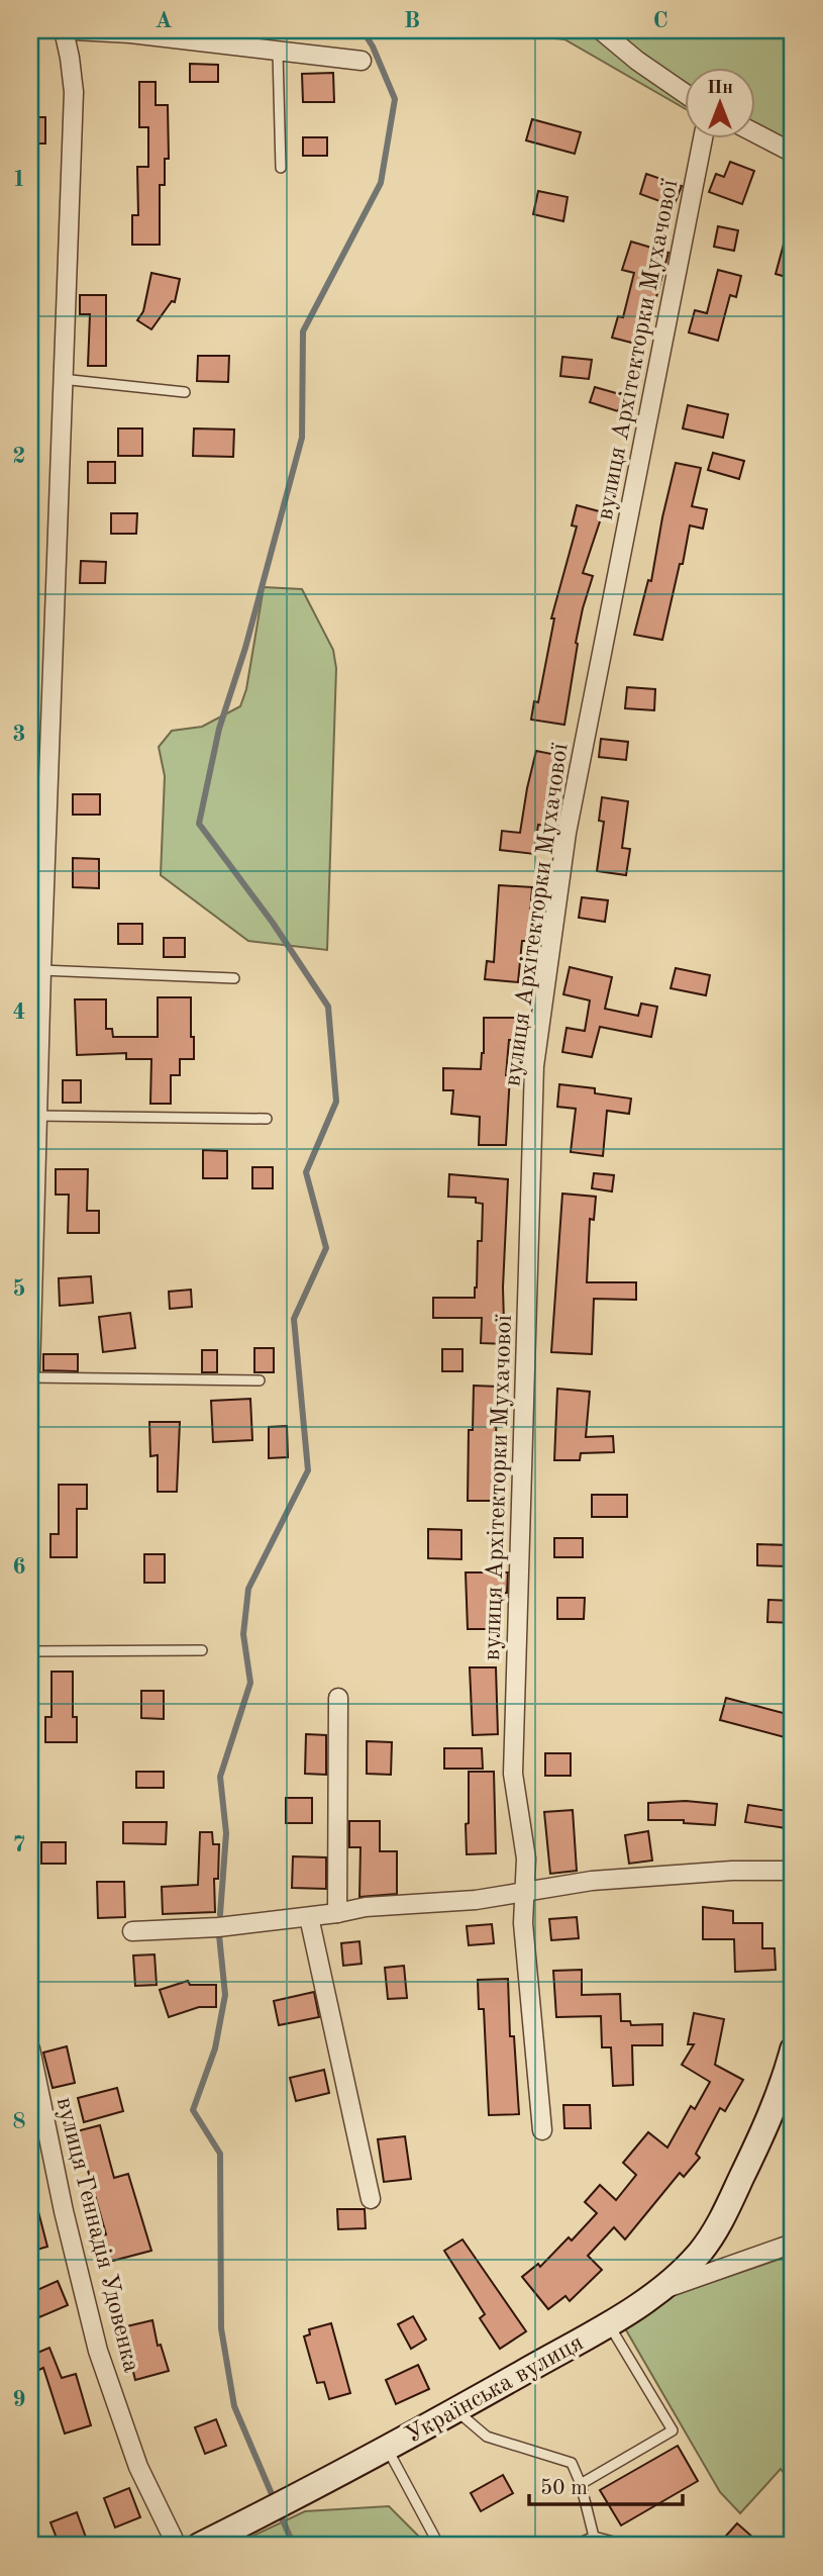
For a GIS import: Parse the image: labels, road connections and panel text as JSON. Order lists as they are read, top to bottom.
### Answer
{
  "streets": {
    "street": ["вулиця Архітекторки Мухачової", "вулиця Геннадія Удовенка", "Українська вулиця"]
  },
  "scale_bar": "50 m",
  "north": "top",
  "grid": {
    "columns": ["A", "B", "C"],
    "rows": [
      "1",
      "2",
      "3",
      "4",
      "5",
      "6",
      "7",
      "8",
      "9"
    ]
  }
}
